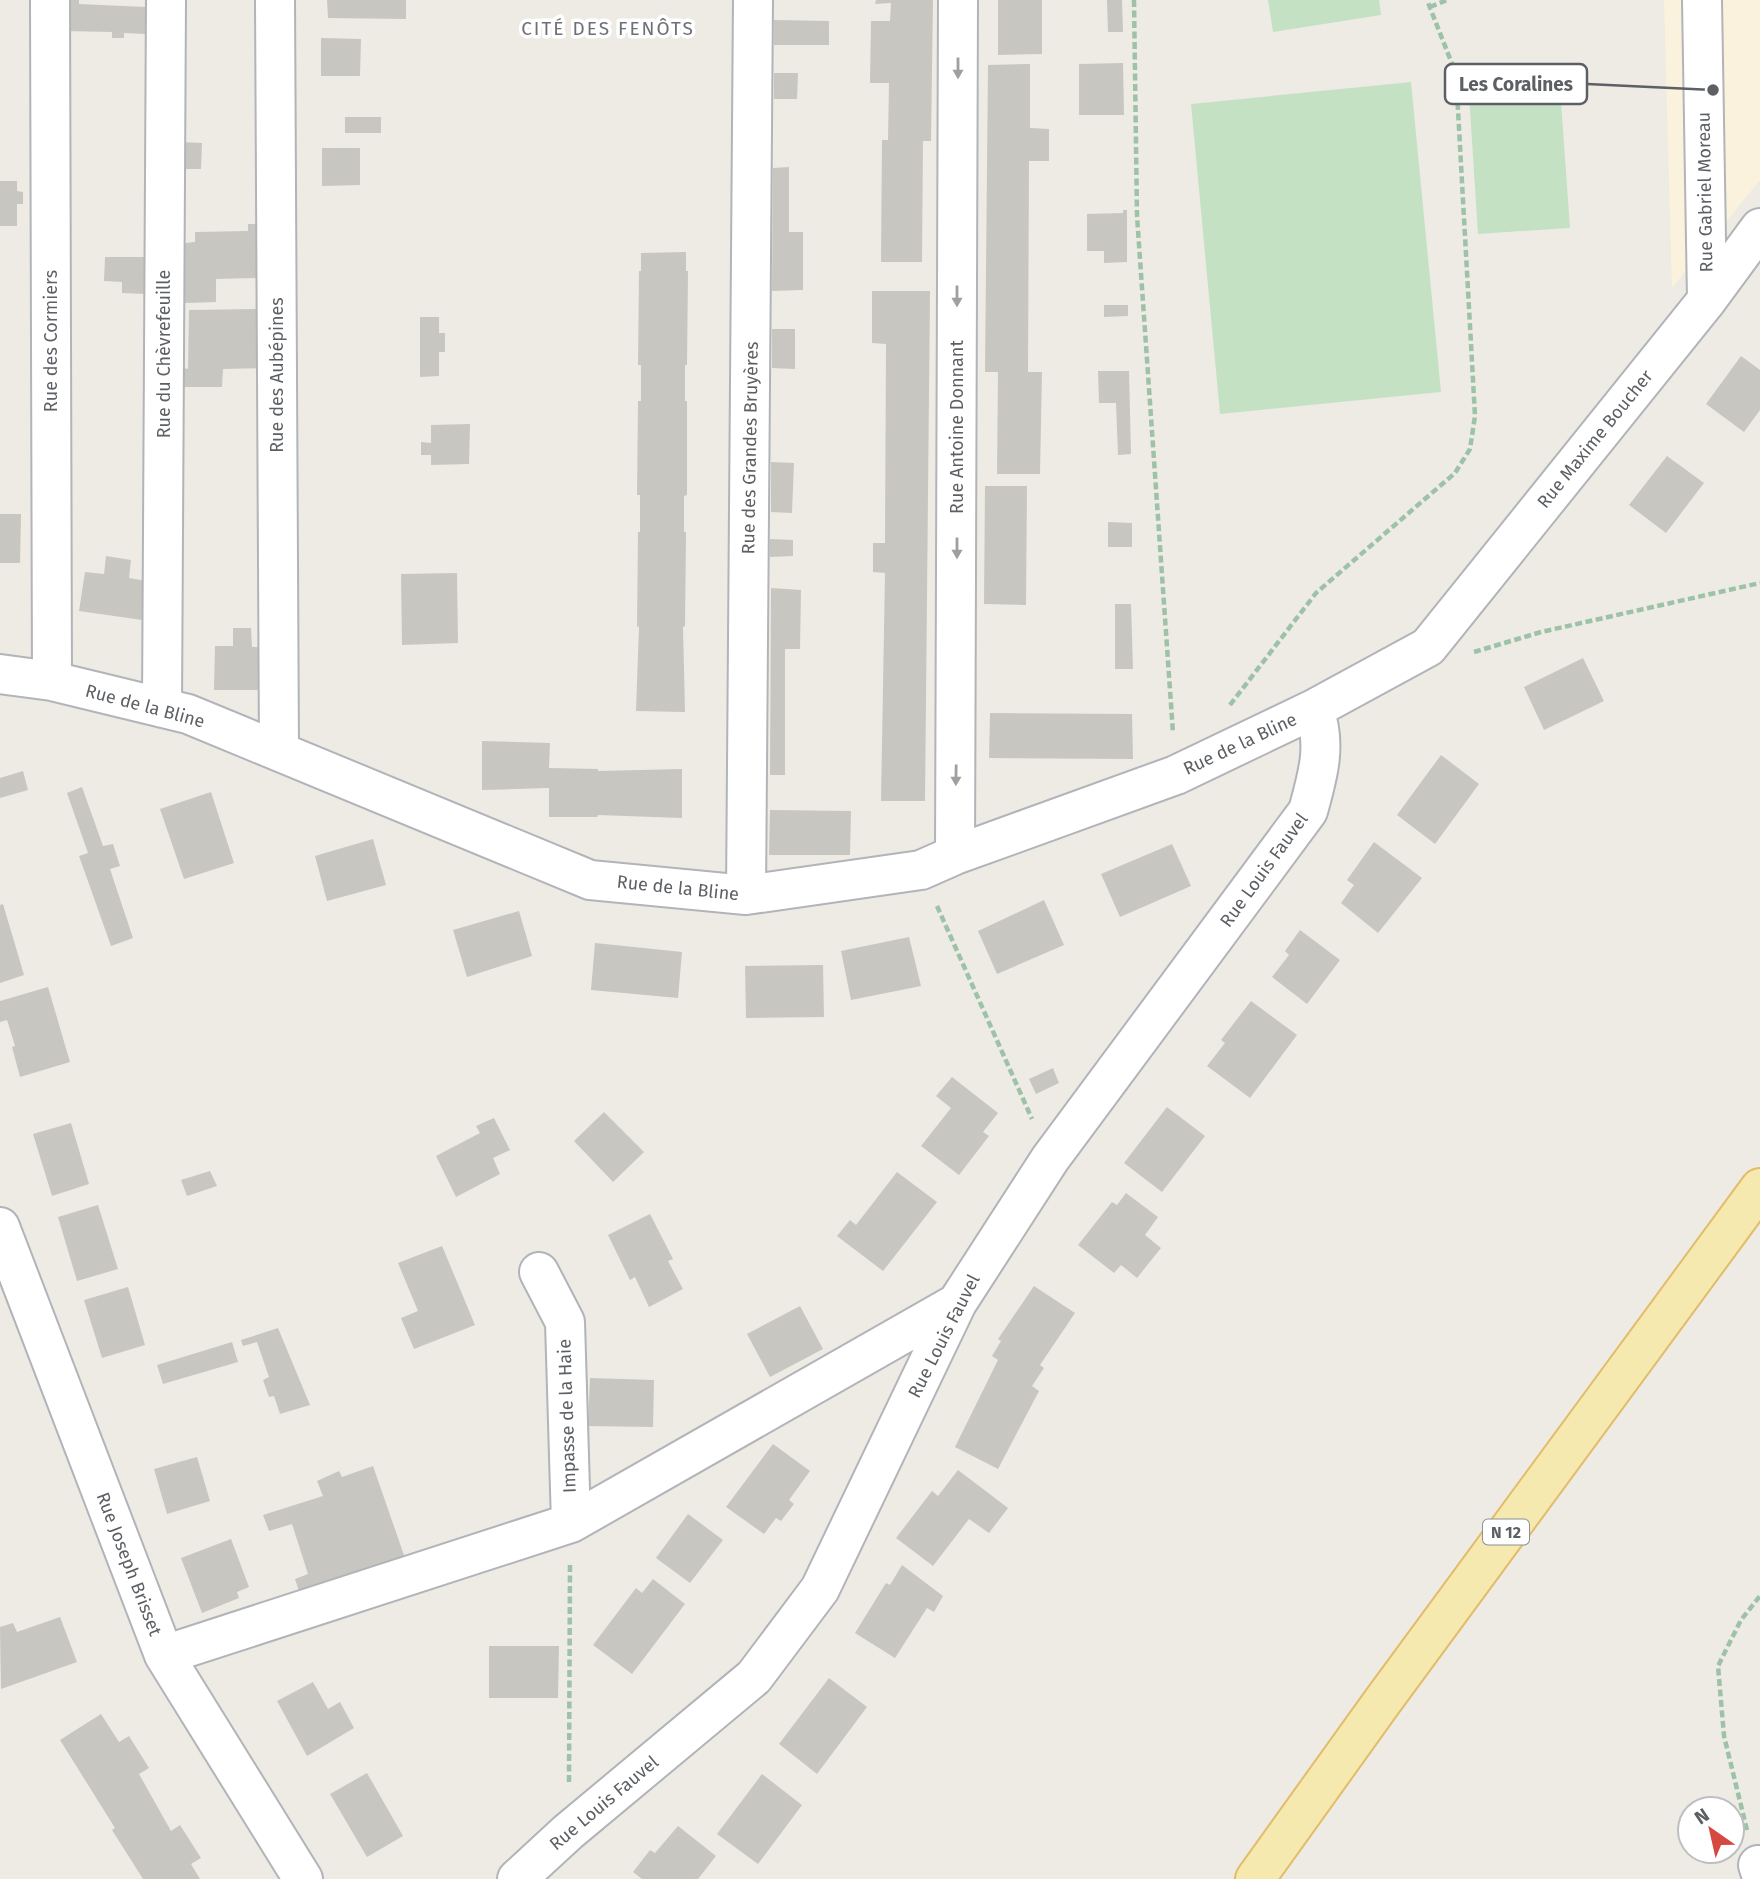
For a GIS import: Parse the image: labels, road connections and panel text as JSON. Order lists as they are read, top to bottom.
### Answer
{
  "streets": {
    "main road": ["N 12"],
    "street": [
      "Rue Gabriel Moreau",
      "Rue des Cormiers",
      "Rue du Chèvrefeuille",
      "Rue des Aubépines",
      "Rue Antoine Donnant",
      "Rue Maxime Boucher",
      "Rue des Grandes Bruyères",
      "Rue de la Bline",
      "Rue Louis Fauvel",
      "Impasse de la Haie",
      "Rue Joseph Brisset"
    ]
  },
  "crossings": [
    ["Rue Gabriel Moreau", "Rue Maxime Boucher"],
    ["Rue des Cormiers", "Rue de la Bline"],
    ["Rue du Chèvrefeuille", "Rue de la Bline"],
    ["Rue des Aubépines", "Rue de la Bline"],
    ["Rue Antoine Donnant", "Rue de la Bline"],
    ["Rue Maxime Boucher", "Rue de la Bline"],
    ["Rue des Grandes Bruyères", "Rue de la Bline"],
    ["Rue de la Bline", "Rue Louis Fauvel"]
  ],
  "one_way": ["Rue Antoine Donnant"],
  "districts": ["CITÉ DES FENÔTS"],
  "places": ["Les Coralines"],
  "north": "top left"
}
